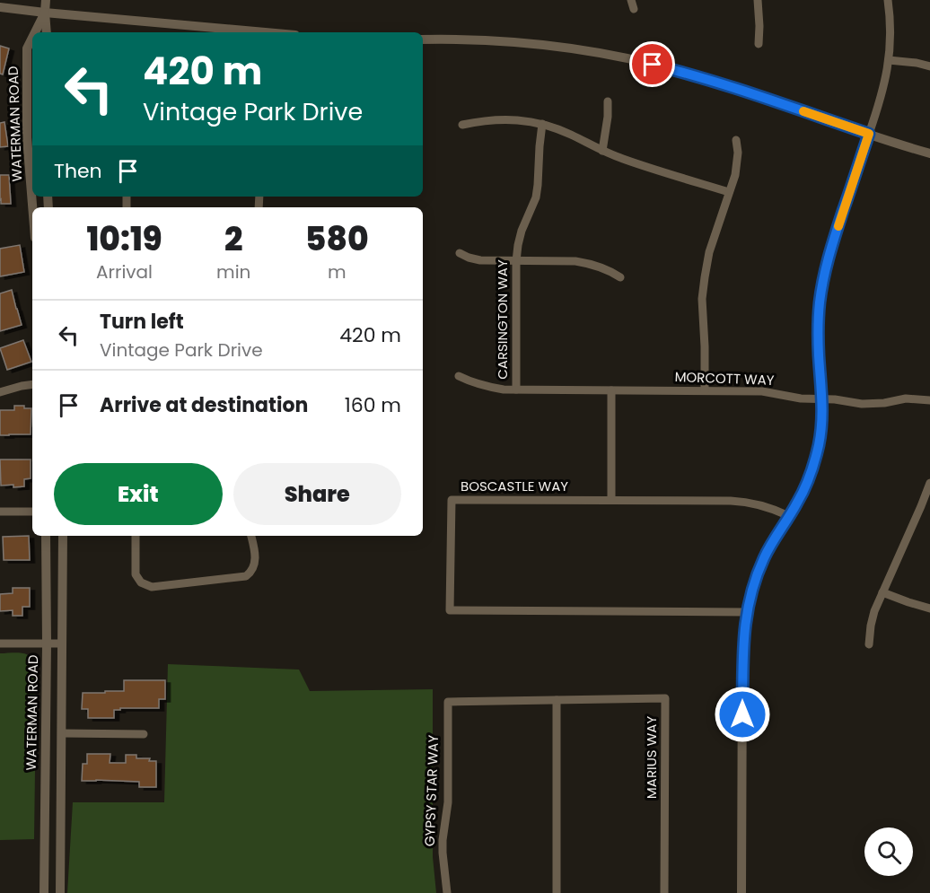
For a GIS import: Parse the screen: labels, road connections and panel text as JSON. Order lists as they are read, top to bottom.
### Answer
{
  "streets": {
    "street": [
      "WATERMAN ROAD",
      "CARSINGTON WAY",
      "MORCOTT WAY",
      "BOSCASTLE WAY",
      "MARIUS WAY",
      "GYPSY STAR WAY"
    ]
  },
  "crossings": [
    ["CARSINGTON WAY", "MORCOTT WAY"],
    ["MARIUS WAY", "GYPSY STAR WAY"]
  ],
  "page": {
    "turn": ["420 m", "Vintage Park Drive"],
    "then": "Then",
    "eta": [
      "10:19",
      "Arrival",
      "2",
      "min",
      "580",
      "m"
    ],
    "list": [
      {
        "name": "Turn left",
        "note": "Vintage Park Drive",
        "value": "420 m"
      },
      {
        "name": "Arrive at destination",
        "value": "160 m"
      }
    ],
    "buttons": ["Exit", "Share"]
  }
}
